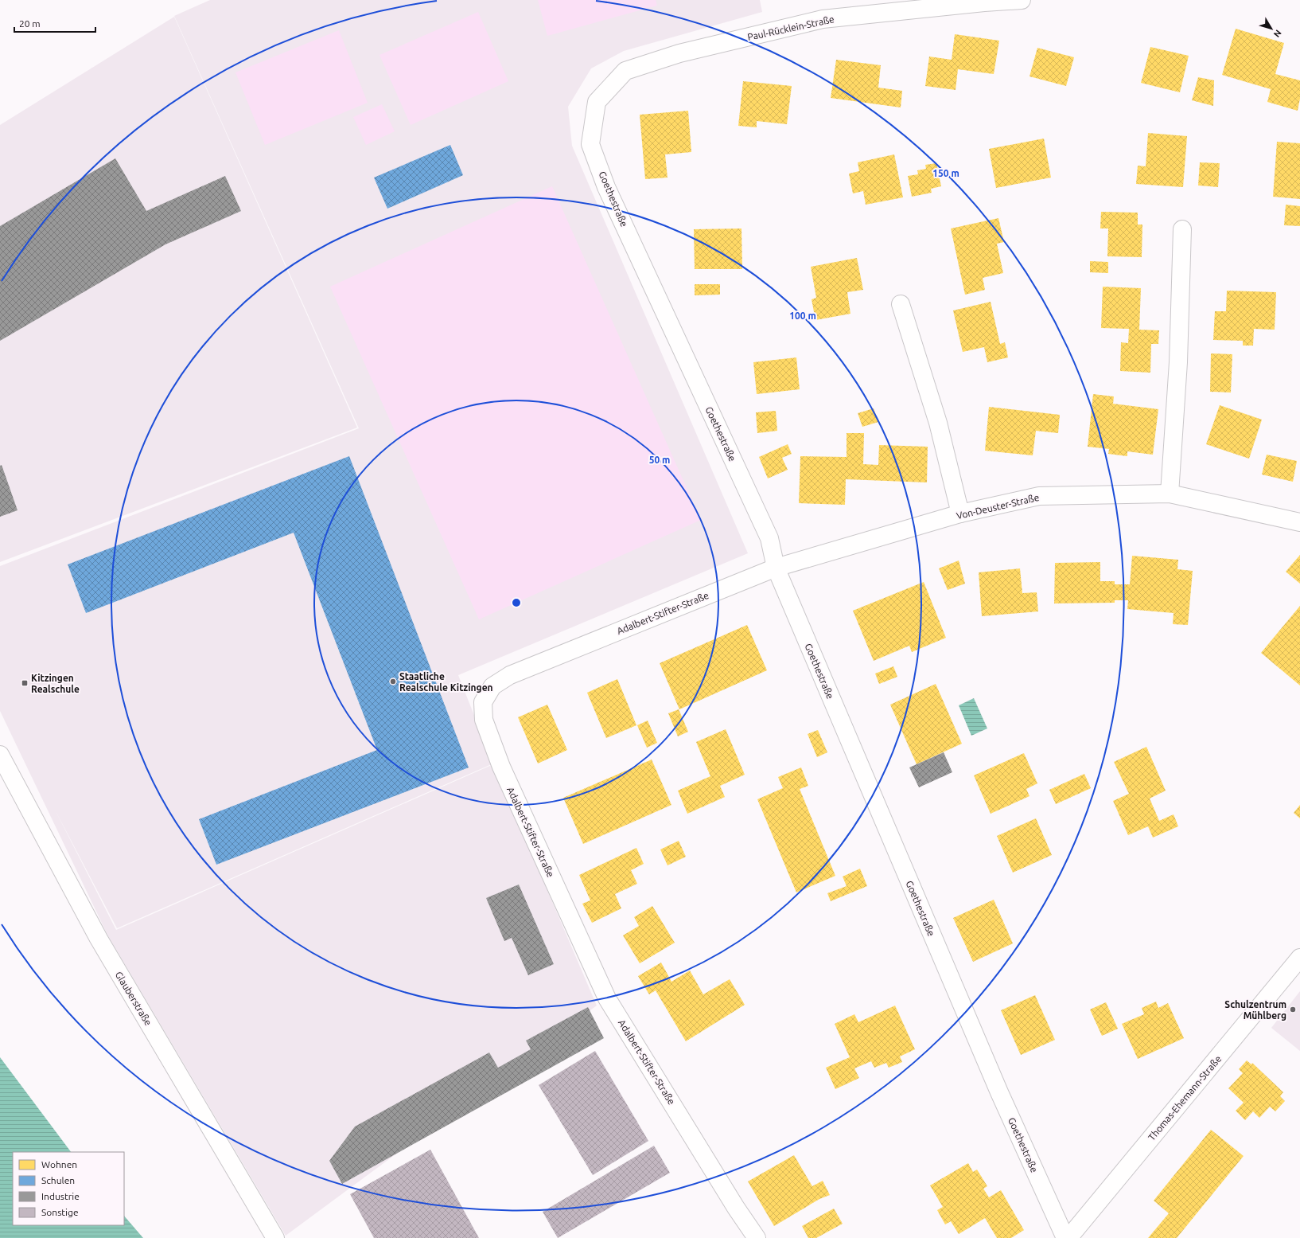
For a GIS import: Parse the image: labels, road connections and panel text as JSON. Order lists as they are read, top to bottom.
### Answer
{
  "streets": {
    "street": [
      "Paul-Rücklein-Straße",
      "Goethestraße",
      "Von-Deuster-Straße",
      "Adalbert-Stifter-Straße",
      "Glauberstraße",
      "Thomas-Ehemann-Straße"
    ]
  },
  "crossings": [
    ["Paul-Rücklein-Straße", "Goethestraße"],
    ["Goethestraße", "Von-Deuster-Straße"],
    ["Goethestraße", "Adalbert-Stifter-Straße"],
    ["Von-Deuster-Straße", "Adalbert-Stifter-Straße"]
  ],
  "places": {
    "other": ["Staatliche Realschule Kitzingen", "Schulzentrum Mühlberg"],
    "transit": ["Kitzingen Realschule"]
  },
  "legend": [
    "Wohnen",
    "Schulen",
    "Industrie",
    "Sonstige"
  ],
  "scale_bar": "20 m",
  "north": "bottom right",
  "rings": ["150 m", "100 m", "50 m"]
}
